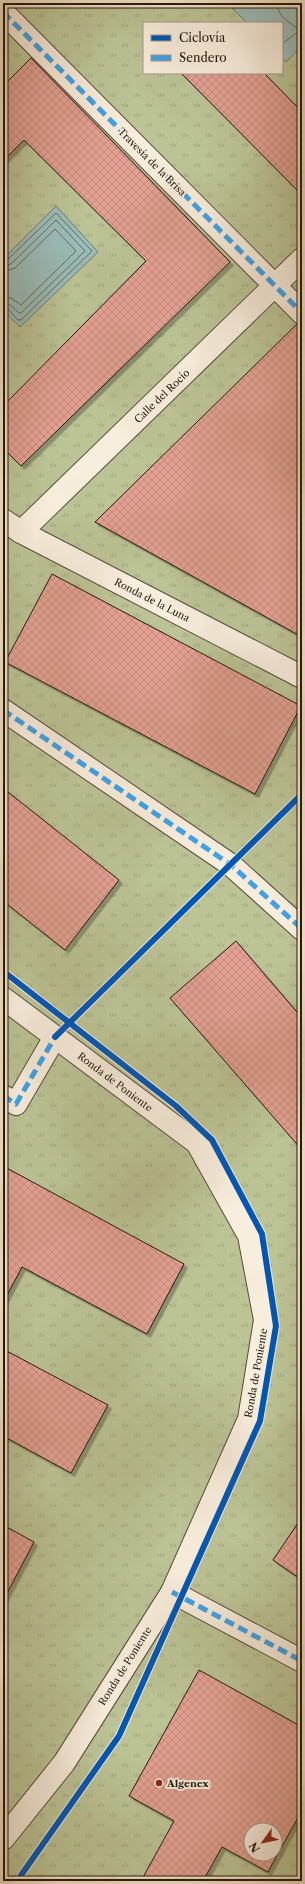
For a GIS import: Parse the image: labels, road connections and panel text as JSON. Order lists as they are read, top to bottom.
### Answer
{
  "streets": {
    "street": [
      "Travesía de la Brisa",
      "Calle del Rocío",
      "Ronda de la Luna",
      "Ronda de Poniente"
    ]
  },
  "crossings": [
    ["Travesía de la Brisa", "Calle del Rocío"],
    ["Calle del Rocío", "Ronda de la Luna"]
  ],
  "places": ["Algenex"],
  "legend": ["Ciclovía", "Sendero"],
  "north": "bottom left"
}
